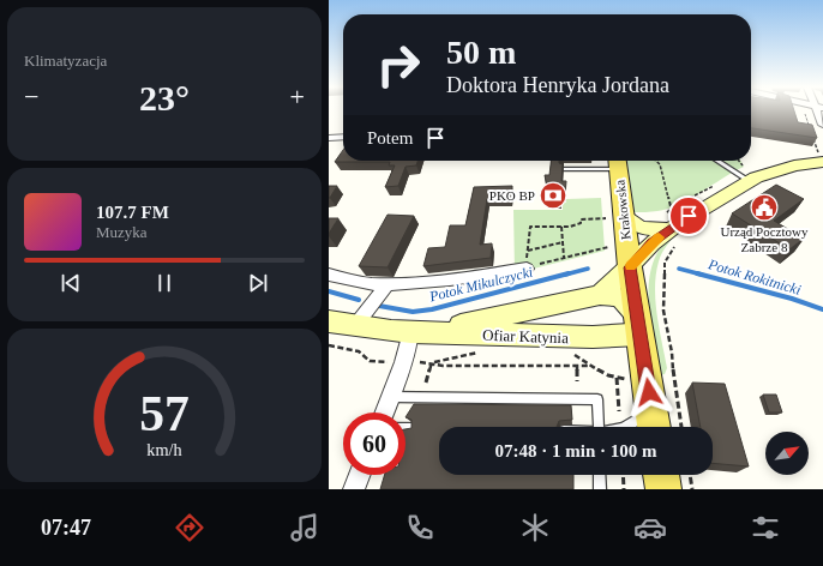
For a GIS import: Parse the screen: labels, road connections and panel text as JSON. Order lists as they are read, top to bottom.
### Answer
{
  "streets": {
    "main road": ["Krakowska"],
    "street": ["Ofiar Katynia"]
  },
  "crossings": [
    ["Krakowska", "Ofiar Katynia"]
  ],
  "water": ["Potok Rokitnicki", "Potok Mikulczycki"],
  "places": {
    "bank": ["PKO BP"],
    "public building": ["Urząd Pocztowy Zabrze 8"]
  },
  "north": "top right",
  "page": {
    "tile": "Klimatyzacja",
    "turn": ["50 m", "Doktora Henryka Jordana"],
    "heat": ["−", "23°", "+"],
    "then": "Potem",
    "song": ["107.7 FM", "Muzyka"],
    "limit": "60",
    "trip": "07:48 · 1 min · 100 m",
    "tabs": "07:47",
    "gauge": ["57", "km/h"]
  }
}
